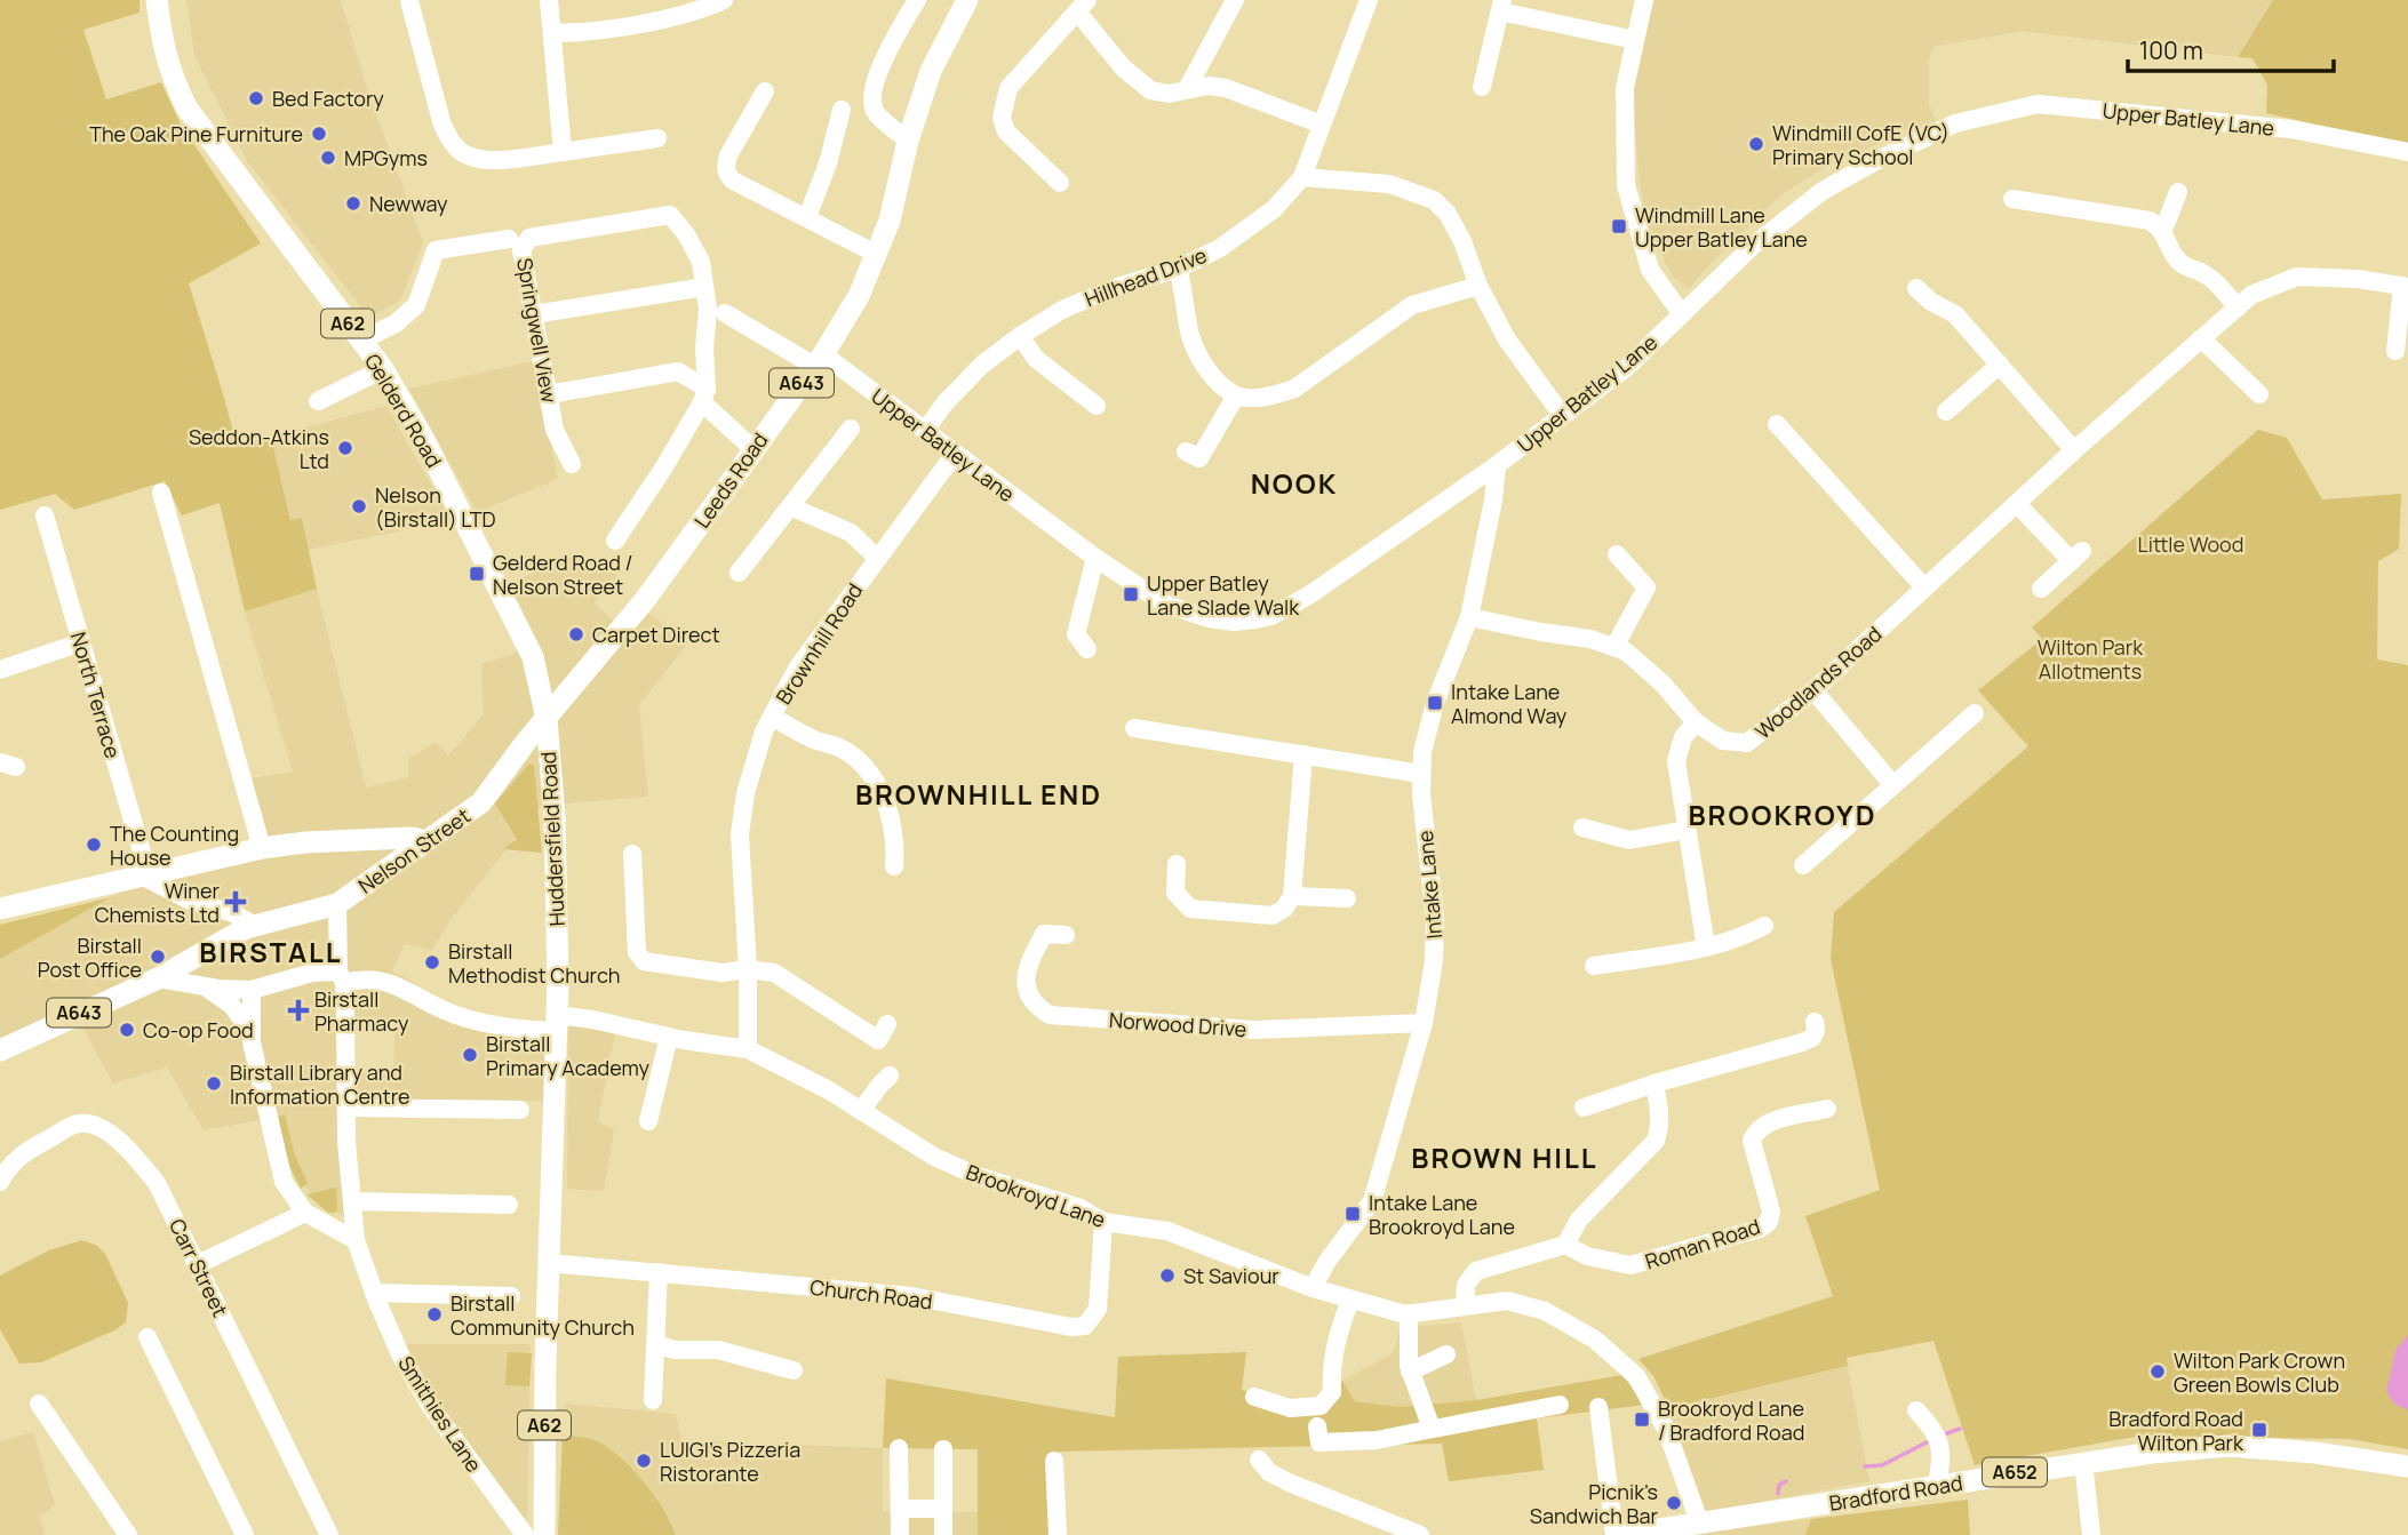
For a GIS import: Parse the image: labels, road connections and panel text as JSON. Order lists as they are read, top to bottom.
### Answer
{
  "streets": {
    "main road": [
      "A62",
      "A643",
      "Gelderd Road",
      "Leeds Road",
      "Huddersfield Road",
      "Nelson Street",
      "A652",
      "Bradford Road"
    ],
    "street": [
      "Upper Batley Lane",
      "Hillhead Drive",
      "Springwell View",
      "Brownhill Road",
      "Woodlands Road",
      "North Terrace",
      "Intake Lane",
      "Norwood Drive",
      "Brookroyd Lane",
      "Roman Road",
      "Carr Street",
      "Church Road",
      "Smithies Lane"
    ]
  },
  "crossings": [
    ["Upper Batley Lane", "Hillhead Drive"],
    ["Upper Batley Lane", "Leeds Road"],
    ["Upper Batley Lane", "Brownhill Road"],
    ["Upper Batley Lane", "Intake Lane"],
    ["A643", "Nelson Street"],
    ["A643", "Smithies Lane"],
    ["Gelderd Road", "Leeds Road"],
    ["Gelderd Road", "Huddersfield Road"],
    ["Gelderd Road", "Nelson Street"],
    ["Leeds Road", "Huddersfield Road"],
    ["Leeds Road", "Nelson Street"],
    ["Brownhill Road", "Brookroyd Lane"],
    ["Woodlands Road", "Intake Lane"],
    ["Huddersfield Road", "Nelson Street"],
    ["Huddersfield Road", "Brookroyd Lane"],
    ["Huddersfield Road", "Church Road"],
    ["Nelson Street", "Smithies Lane"],
    ["Intake Lane", "Norwood Drive"],
    ["Intake Lane", "Brookroyd Lane"],
    ["Brookroyd Lane", "Church Road"],
    ["Brookroyd Lane", "Smithies Lane"],
    ["Brookroyd Lane", "Bradford Road"]
  ],
  "districts": [
    "NOOK",
    "BROWNHILL END",
    "BROOKROYD",
    "BIRSTALL",
    "BROWN HILL"
  ],
  "parks": ["Little Wood", "Wilton Park Allotments"],
  "places": {
    "other": [
      "Bed Factory",
      "The Oak Pine Furniture",
      "Windmill CofE (VC) Primary School",
      "MPGyms",
      "Newway",
      "Seddon-Atkins Ltd",
      "Nelson (Birstall) LTD",
      "Carpet Direct",
      "The Counting House",
      "Birstall Post Office",
      "Birstall Methodist Church",
      "Co-op Food",
      "Birstall Primary Academy",
      "Birstall Library and Information Centre",
      "St Saviour",
      "Birstall Community Church",
      "Wilton Park Crown Green Bowls Club",
      "LUIGI’s Pizzeria Ristorante",
      "Picnik's Sandwich Bar"
    ],
    "transit": [
      "Windmill Lane Upper Batley Lane",
      "Gelderd Road / Nelson Street",
      "Upper Batley Lane Slade Walk",
      "Intake Lane Almond Way",
      "Intake Lane Brookroyd Lane",
      "Brookroyd Lane / Bradford Road",
      "Bradford Road Wilton Park"
    ],
    "health": ["Winer Chemists Ltd", "Birstall Pharmacy"]
  },
  "scale_bar": "100 m"
}
